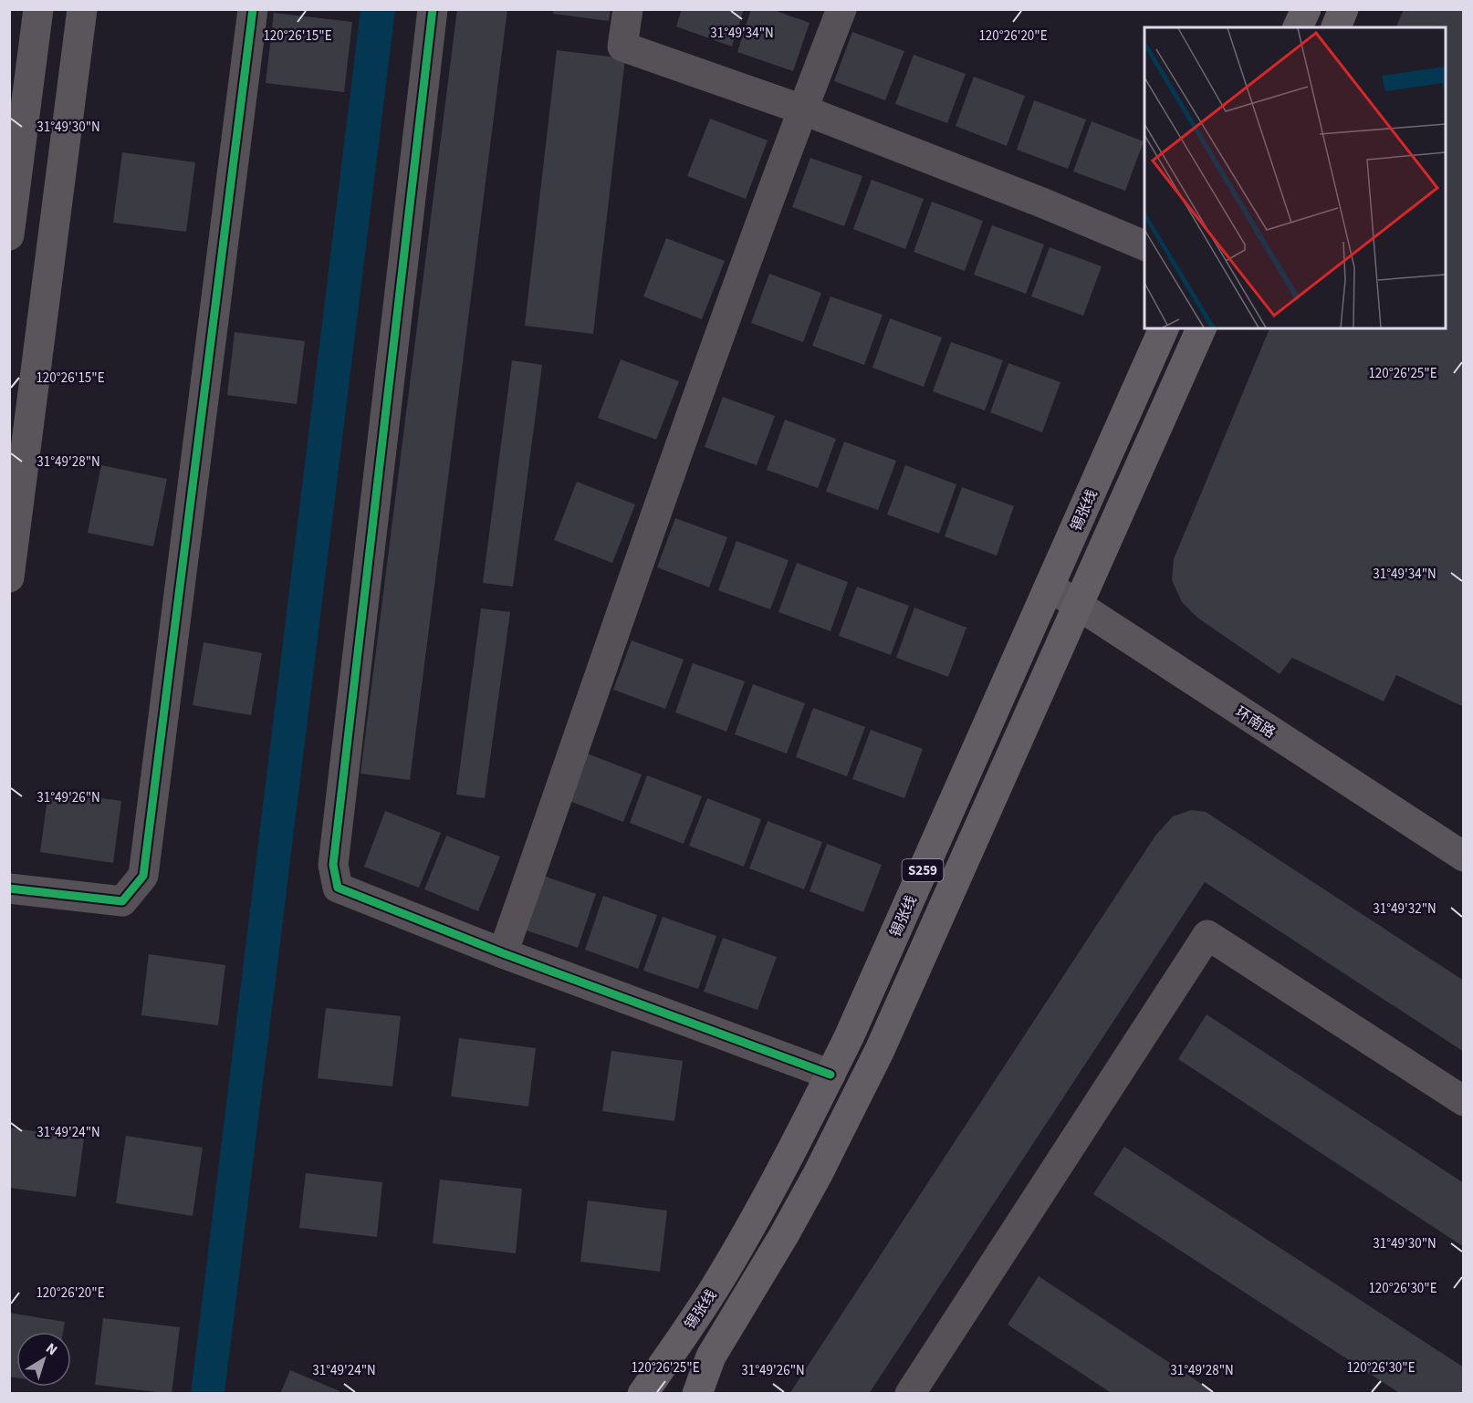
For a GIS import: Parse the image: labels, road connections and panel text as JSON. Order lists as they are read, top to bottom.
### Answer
{
  "streets": {
    "main road": ["锡张线", "S259"],
    "street": ["环南路"]
  },
  "crossings": [
    ["锡张线", "环南路"],
    ["环南路", "S259"]
  ],
  "north": "top right",
  "coordinates": [
    "31°49'34\"N",
    "120°26'15\"E",
    "120°26'20\"E",
    "31°49'30\"N",
    "120°26'25\"E",
    "31°49'28\"N",
    "31°49'26\"N",
    "31°49'32\"N",
    "31°49'24\"N",
    "120°26'30\"E"
  ]
}
